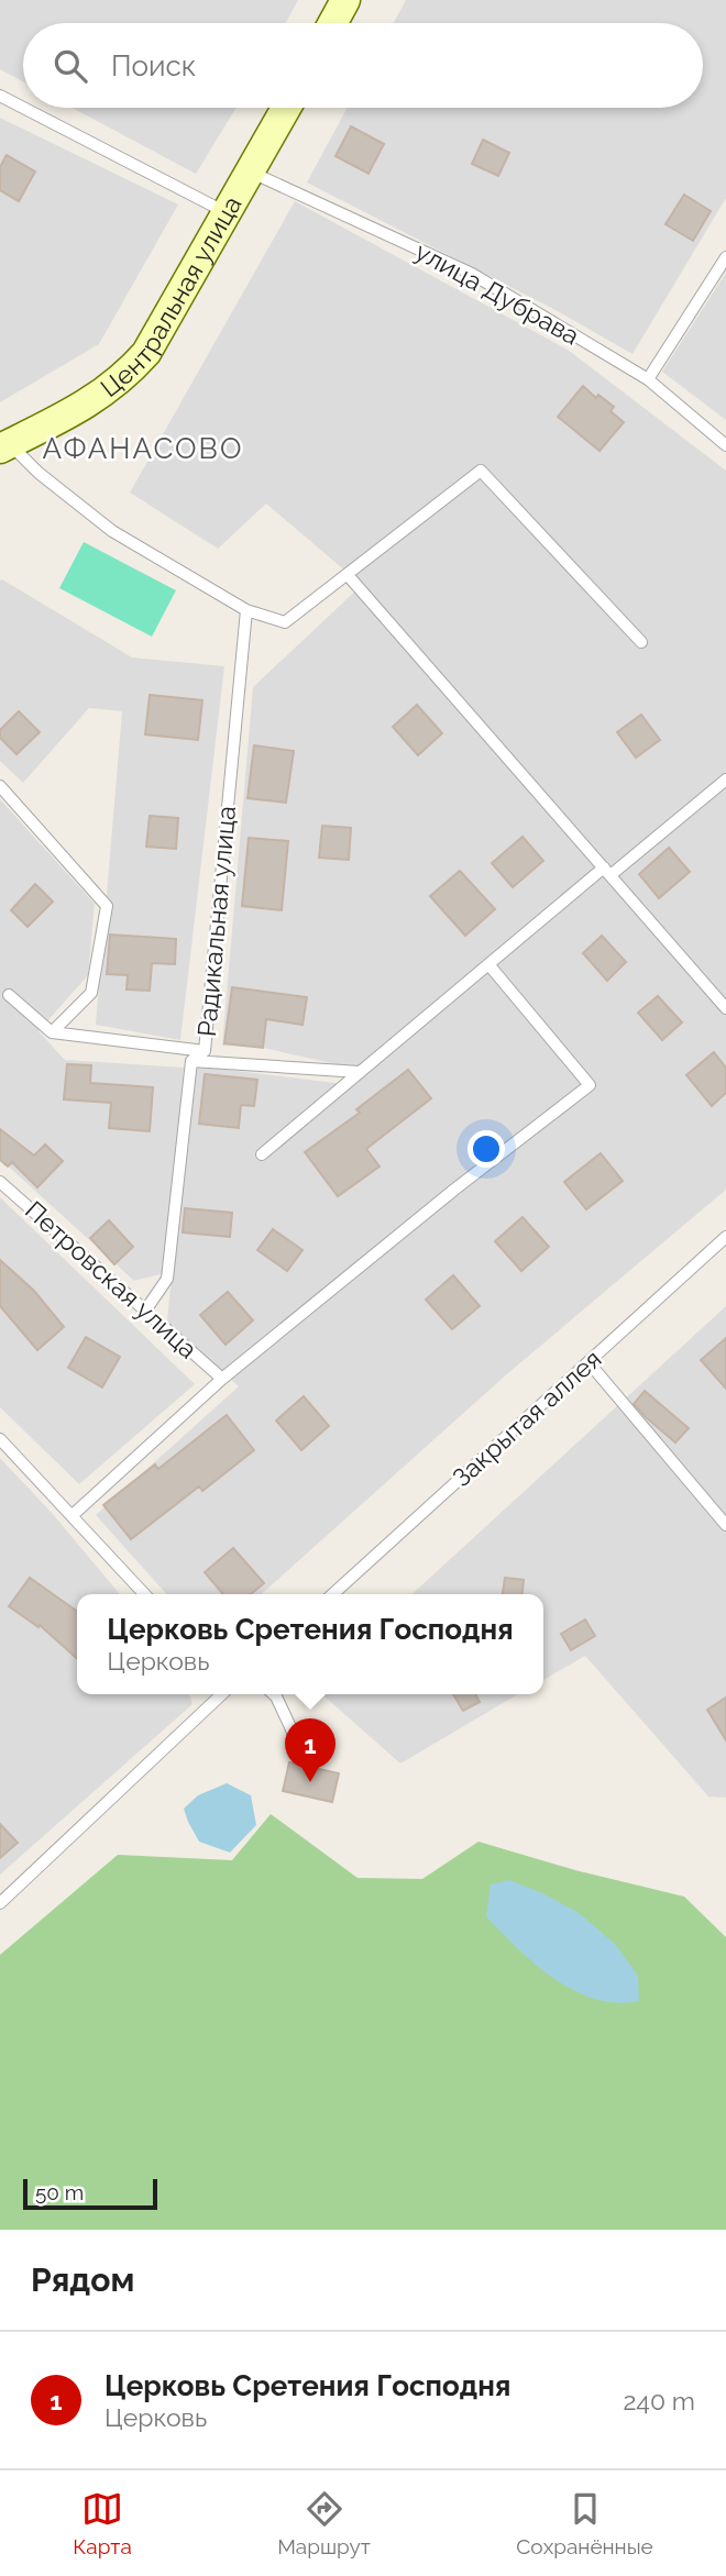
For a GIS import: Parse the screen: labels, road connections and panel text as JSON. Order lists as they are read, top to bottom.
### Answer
{
  "streets": {
    "street": ["Центральная улица"],
    "lane": [
      "улица Дубрава",
      "Радикальная улица",
      "Петровская улица",
      "Закрытая аллея"
    ]
  },
  "crossings": [
    ["Центральная улица", "улица Дубрава"],
    ["Радикальная улица", "Петровская улица"]
  ],
  "districts": ["АФАНАСОВО"],
  "scale_bar": "50 m",
  "page": {
    "search": "Поиск",
    "popup": ["Церковь Сретения Господня", "Церковь"],
    "pins": "1",
    "scale": "50 m",
    "heading": "Рядом",
    "list": [
      {
        "mark": "1",
        "name": "Церковь Сретения Господня",
        "note": "Церковь",
        "value": "240 m"
      }
    ],
    "nav": ["Карта", "Маршрут", "Сохранённые"]
  }
}
